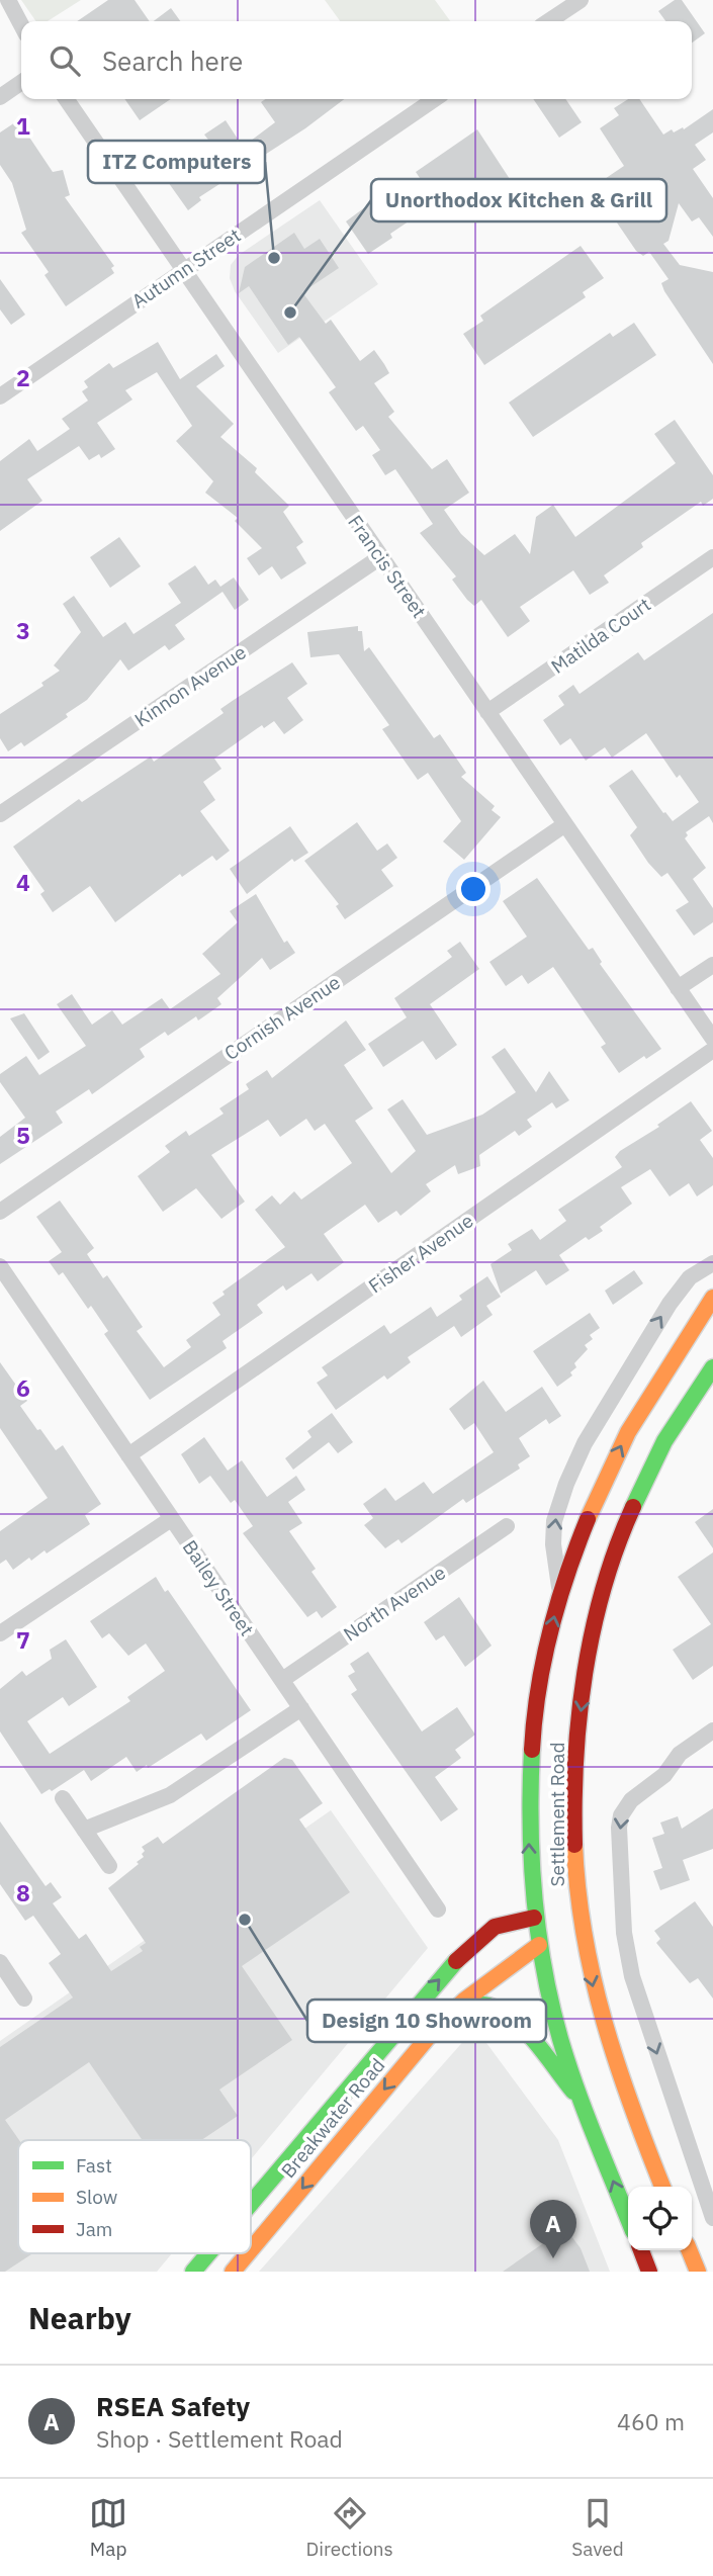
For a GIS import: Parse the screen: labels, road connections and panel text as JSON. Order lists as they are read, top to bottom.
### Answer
{
  "streets": {
    "main road": ["Settlement Road", "Breakwater Road"],
    "street": [
      "Autumn Street",
      "Francis Street",
      "Matilda Court",
      "Kinnon Avenue",
      "Cornish Avenue",
      "Fisher Avenue",
      "Bailey Street",
      "North Avenue"
    ]
  },
  "crossings": [
    ["Autumn Street", "Francis Street"],
    ["Francis Street", "Matilda Court"],
    ["Francis Street", "Kinnon Avenue"],
    ["Francis Street", "Cornish Avenue"],
    ["Fisher Avenue", "Bailey Street"],
    ["Bailey Street", "North Avenue"],
    ["Settlement Road", "Breakwater Road"]
  ],
  "places": ["ITZ Computers", "Unorthodox Kitchen & Grill", "Design 10 Showroom"],
  "legend": ["Fast", "Slow", "Jam"],
  "page": {
    "search": "Search here",
    "pins": "A",
    "heading": "Nearby",
    "list": [
      {
        "mark": "A",
        "name": "RSEA Safety",
        "note": "Shop · Settlement Road",
        "value": "460 m"
      }
    ],
    "nav": ["Map", "Directions", "Saved"]
  },
  "grid": {
    "rows": [
      "1",
      "2",
      "3",
      "4",
      "5",
      "6",
      "7",
      "8"
    ]
  }
}
